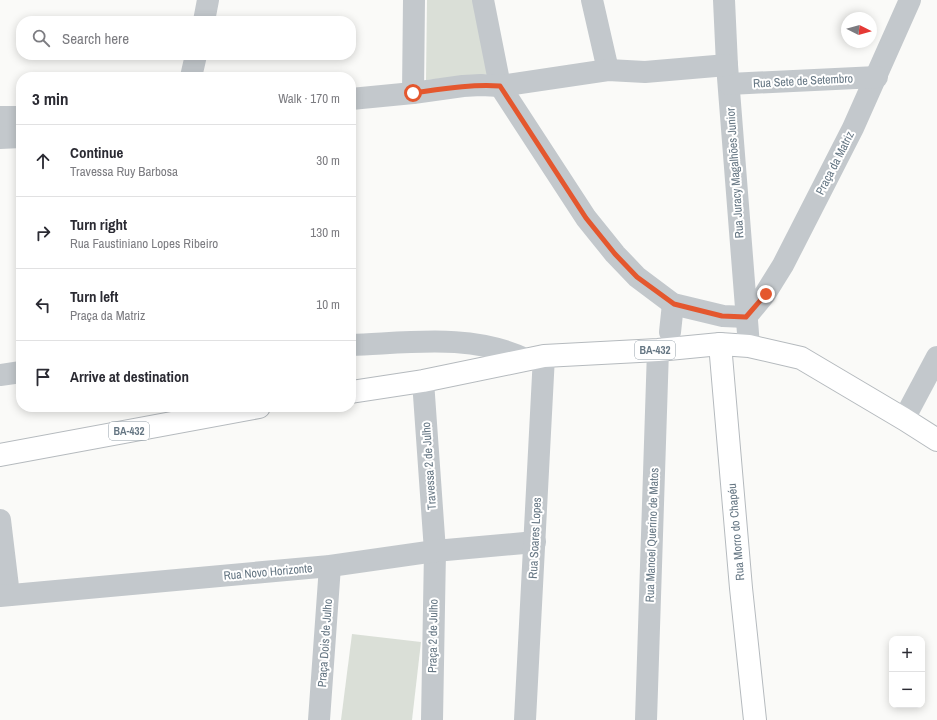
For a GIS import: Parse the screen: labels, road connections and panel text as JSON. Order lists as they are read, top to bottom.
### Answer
{
  "streets": {
    "main road": ["BA-432", "Rua Morro do Chapéu"],
    "street": [
      "Rua Sete de Setembro",
      "Praça da Matriz",
      "Rua Juracy Magalhões Junior",
      "Travessa 2 de Julho",
      "Rua Manoel Querino de Matos",
      "Rua Soares Lopes",
      "Rua Novo Horizonte",
      "Praça 2 de Julho",
      "Praça Dois de Julho"
    ]
  },
  "crossings": [
    ["Rua Sete de Setembro", "Praça da Matriz"],
    ["Rua Sete de Setembro", "Rua Juracy Magalhões Junior"],
    ["Praça da Matriz", "Rua Juracy Magalhões Junior"],
    ["Rua Juracy Magalhões Junior", "BA-432"],
    ["BA-432", "Travessa 2 de Julho"],
    ["BA-432", "Rua Morro do Chapéu"],
    ["BA-432", "Rua Manoel Querino de Matos"],
    ["BA-432", "Rua Soares Lopes"],
    ["Travessa 2 de Julho", "Rua Novo Horizonte"],
    ["Travessa 2 de Julho", "Praça 2 de Julho"],
    ["Rua Soares Lopes", "Rua Novo Horizonte"],
    ["Rua Novo Horizonte", "Praça 2 de Julho"],
    ["Rua Novo Horizonte", "Praça Dois de Julho"]
  ],
  "north": "right",
  "page": {
    "search": "Search here",
    "heading": ["3 min", "Walk · 170 m"],
    "list": [
      ["Continue", "Travessa Ruy Barbosa", "30 m"],
      ["Turn right", "Rua Faustiniano Lopes Ribeiro", "130 m"],
      ["Turn left", "Praça da Matriz", "10 m"],
      "Arrive at destination"
    ],
    "map_buttons": ["+", "−"]
  }
}
